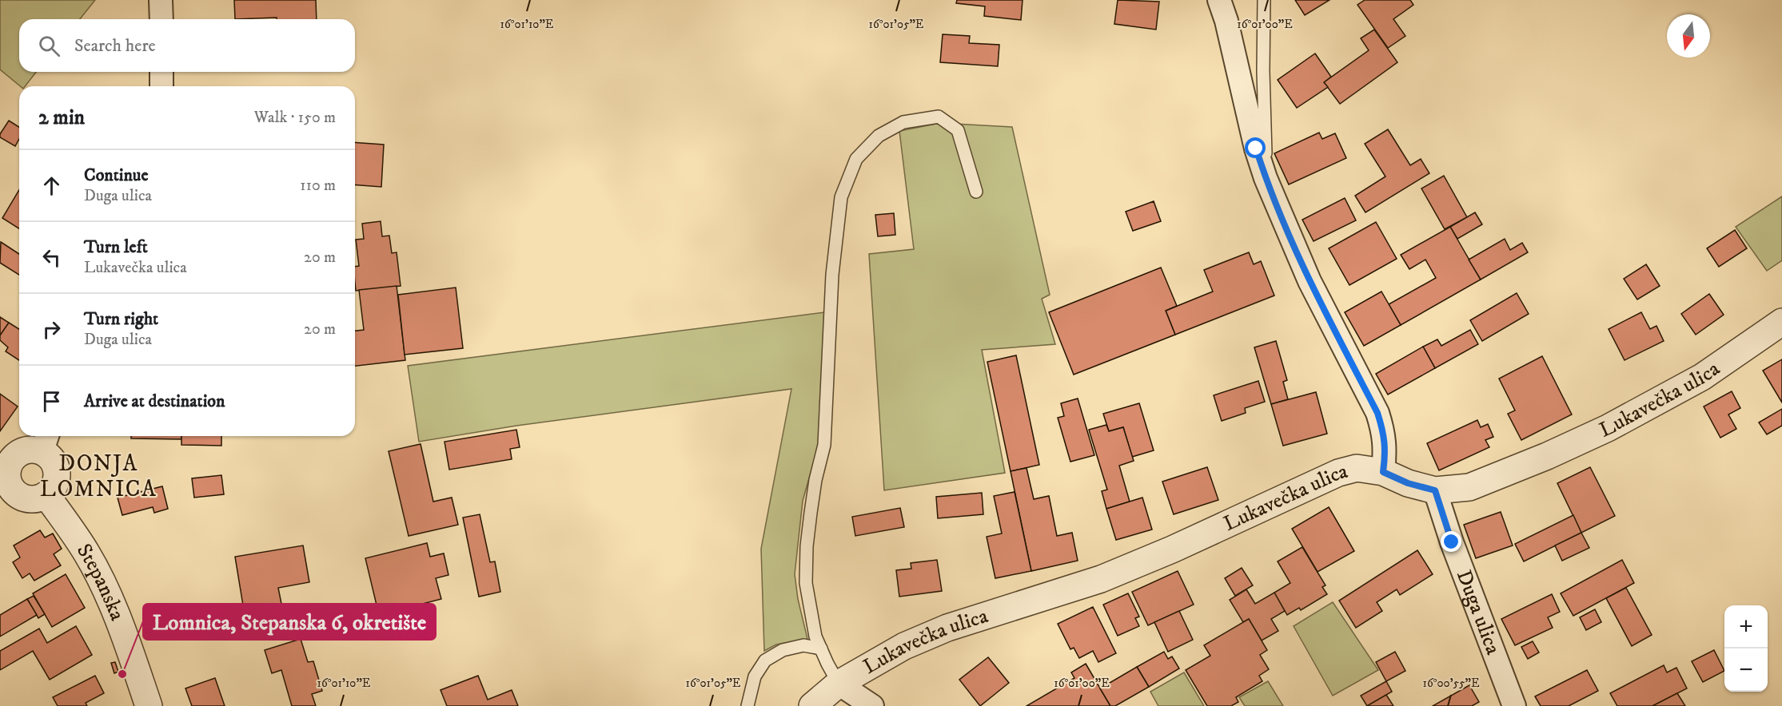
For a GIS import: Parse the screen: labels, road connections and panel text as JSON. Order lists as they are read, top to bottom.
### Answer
{
  "streets": {
    "street": ["Lukavečka ulica", "Stepanska", "Duga ulica"]
  },
  "crossings": [
    ["Lukavečka ulica", "Duga ulica"]
  ],
  "districts": ["DONJA LOMNICA"],
  "places": ["Lomnica, Stepanska 6, okretište"],
  "north": "bottom",
  "page": {
    "search": "Search here",
    "heading": ["2 min", "Walk · 150 m"],
    "list": [
      ["Continue", "Duga ulica", "110 m"],
      ["Turn left", "Lukavečka ulica", "20 m"],
      ["Turn right", "Duga ulica", "20 m"],
      "Arrive at destination"
    ],
    "map_buttons": ["+", "−"]
  },
  "coordinates": [
    "16°01'10\"E",
    "16°01'05\"E",
    "16°01'00\"E",
    "16°00'55\"E"
  ]
}
